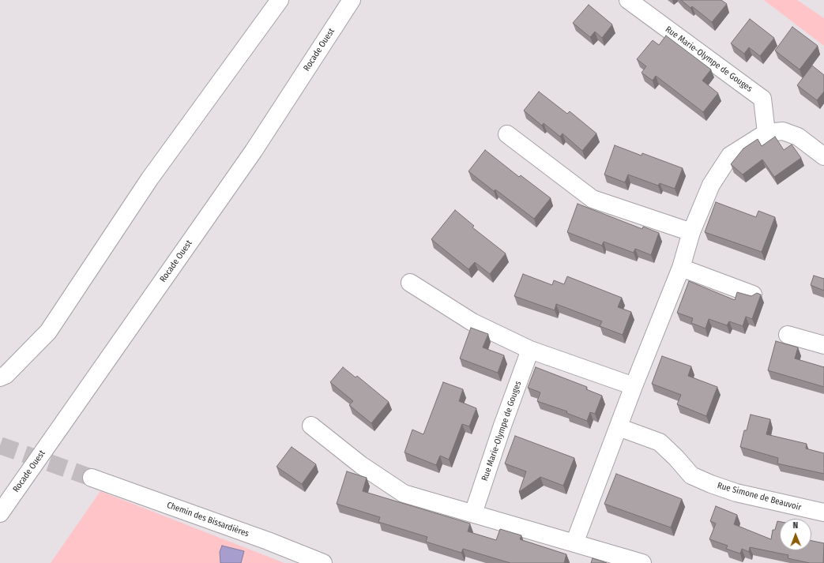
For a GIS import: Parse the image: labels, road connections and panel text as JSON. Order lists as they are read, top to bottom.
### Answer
{
  "streets": {
    "street": [
      "Rocade Ouest",
      "Rue Marie-Olympe de Gouges",
      "Rue Simone de Beauvoir",
      "Chemin des Bissardières"
    ]
  },
  "north": "top"
}
